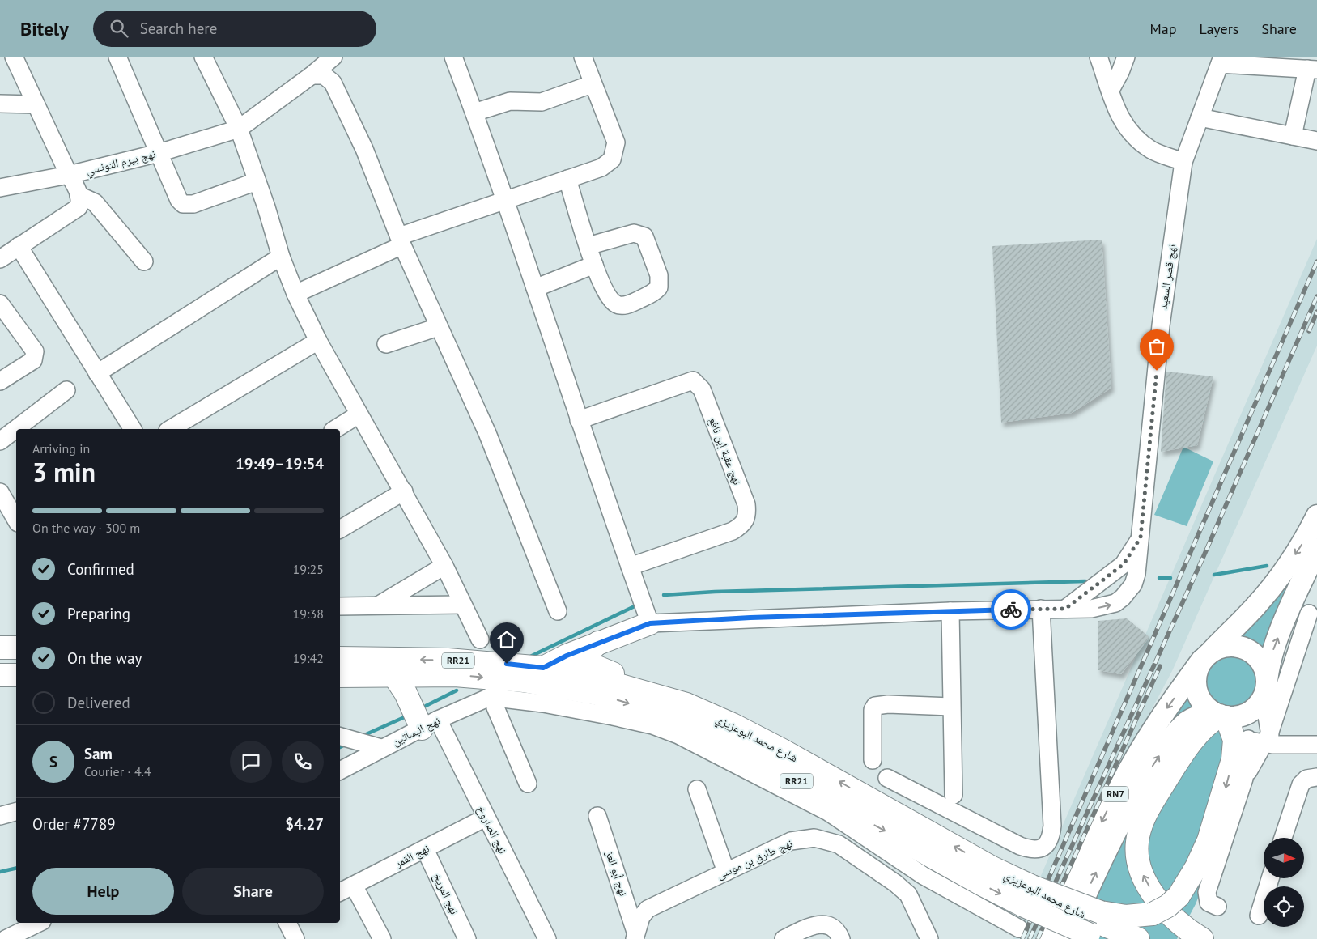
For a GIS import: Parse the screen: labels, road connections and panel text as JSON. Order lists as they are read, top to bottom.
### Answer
{
  "streets": {
    "highway": ["RR21", "شارع محمد البوعزيزي"],
    "main road": ["RN7"],
    "street": [
      "نهج بيرم التونسي",
      "نهج قصر السعيد",
      "نهج عقبة إبن نافع",
      "نهج البساتين",
      "نهج الصاروخ",
      "نهج القمر",
      "نهج طارق بن موسى",
      "نهج أبو العز",
      "نهج المريخ"
    ]
  },
  "crossings": [
    ["نهج البساتين", "نهج الصاروخ"],
    ["نهج الصاروخ", "نهج القمر"],
    ["نهج القمر", "نهج المريخ"],
    ["نهج طارق بن موسى", "نهج أبو العز"]
  ],
  "north": "right",
  "page": {
    "header": "Bitely",
    "search": "Search here",
    "nav": ["Map", "Layers", "Share"],
    "heading": ["3 min", "Arriving in", "19:49–19:54"],
    "panel": [
      "Sam",
      "Courier · 4.4",
      "Order #7789",
      "$4.27"
    ],
    "bar": "On the way · 300 m",
    "list": [
      ["Confirmed", "19:25"],
      ["Preparing", "19:38"],
      ["On the way", "19:42"],
      "Delivered"
    ],
    "round": "S",
    "buttons": ["Help", "Share"]
  }
}
